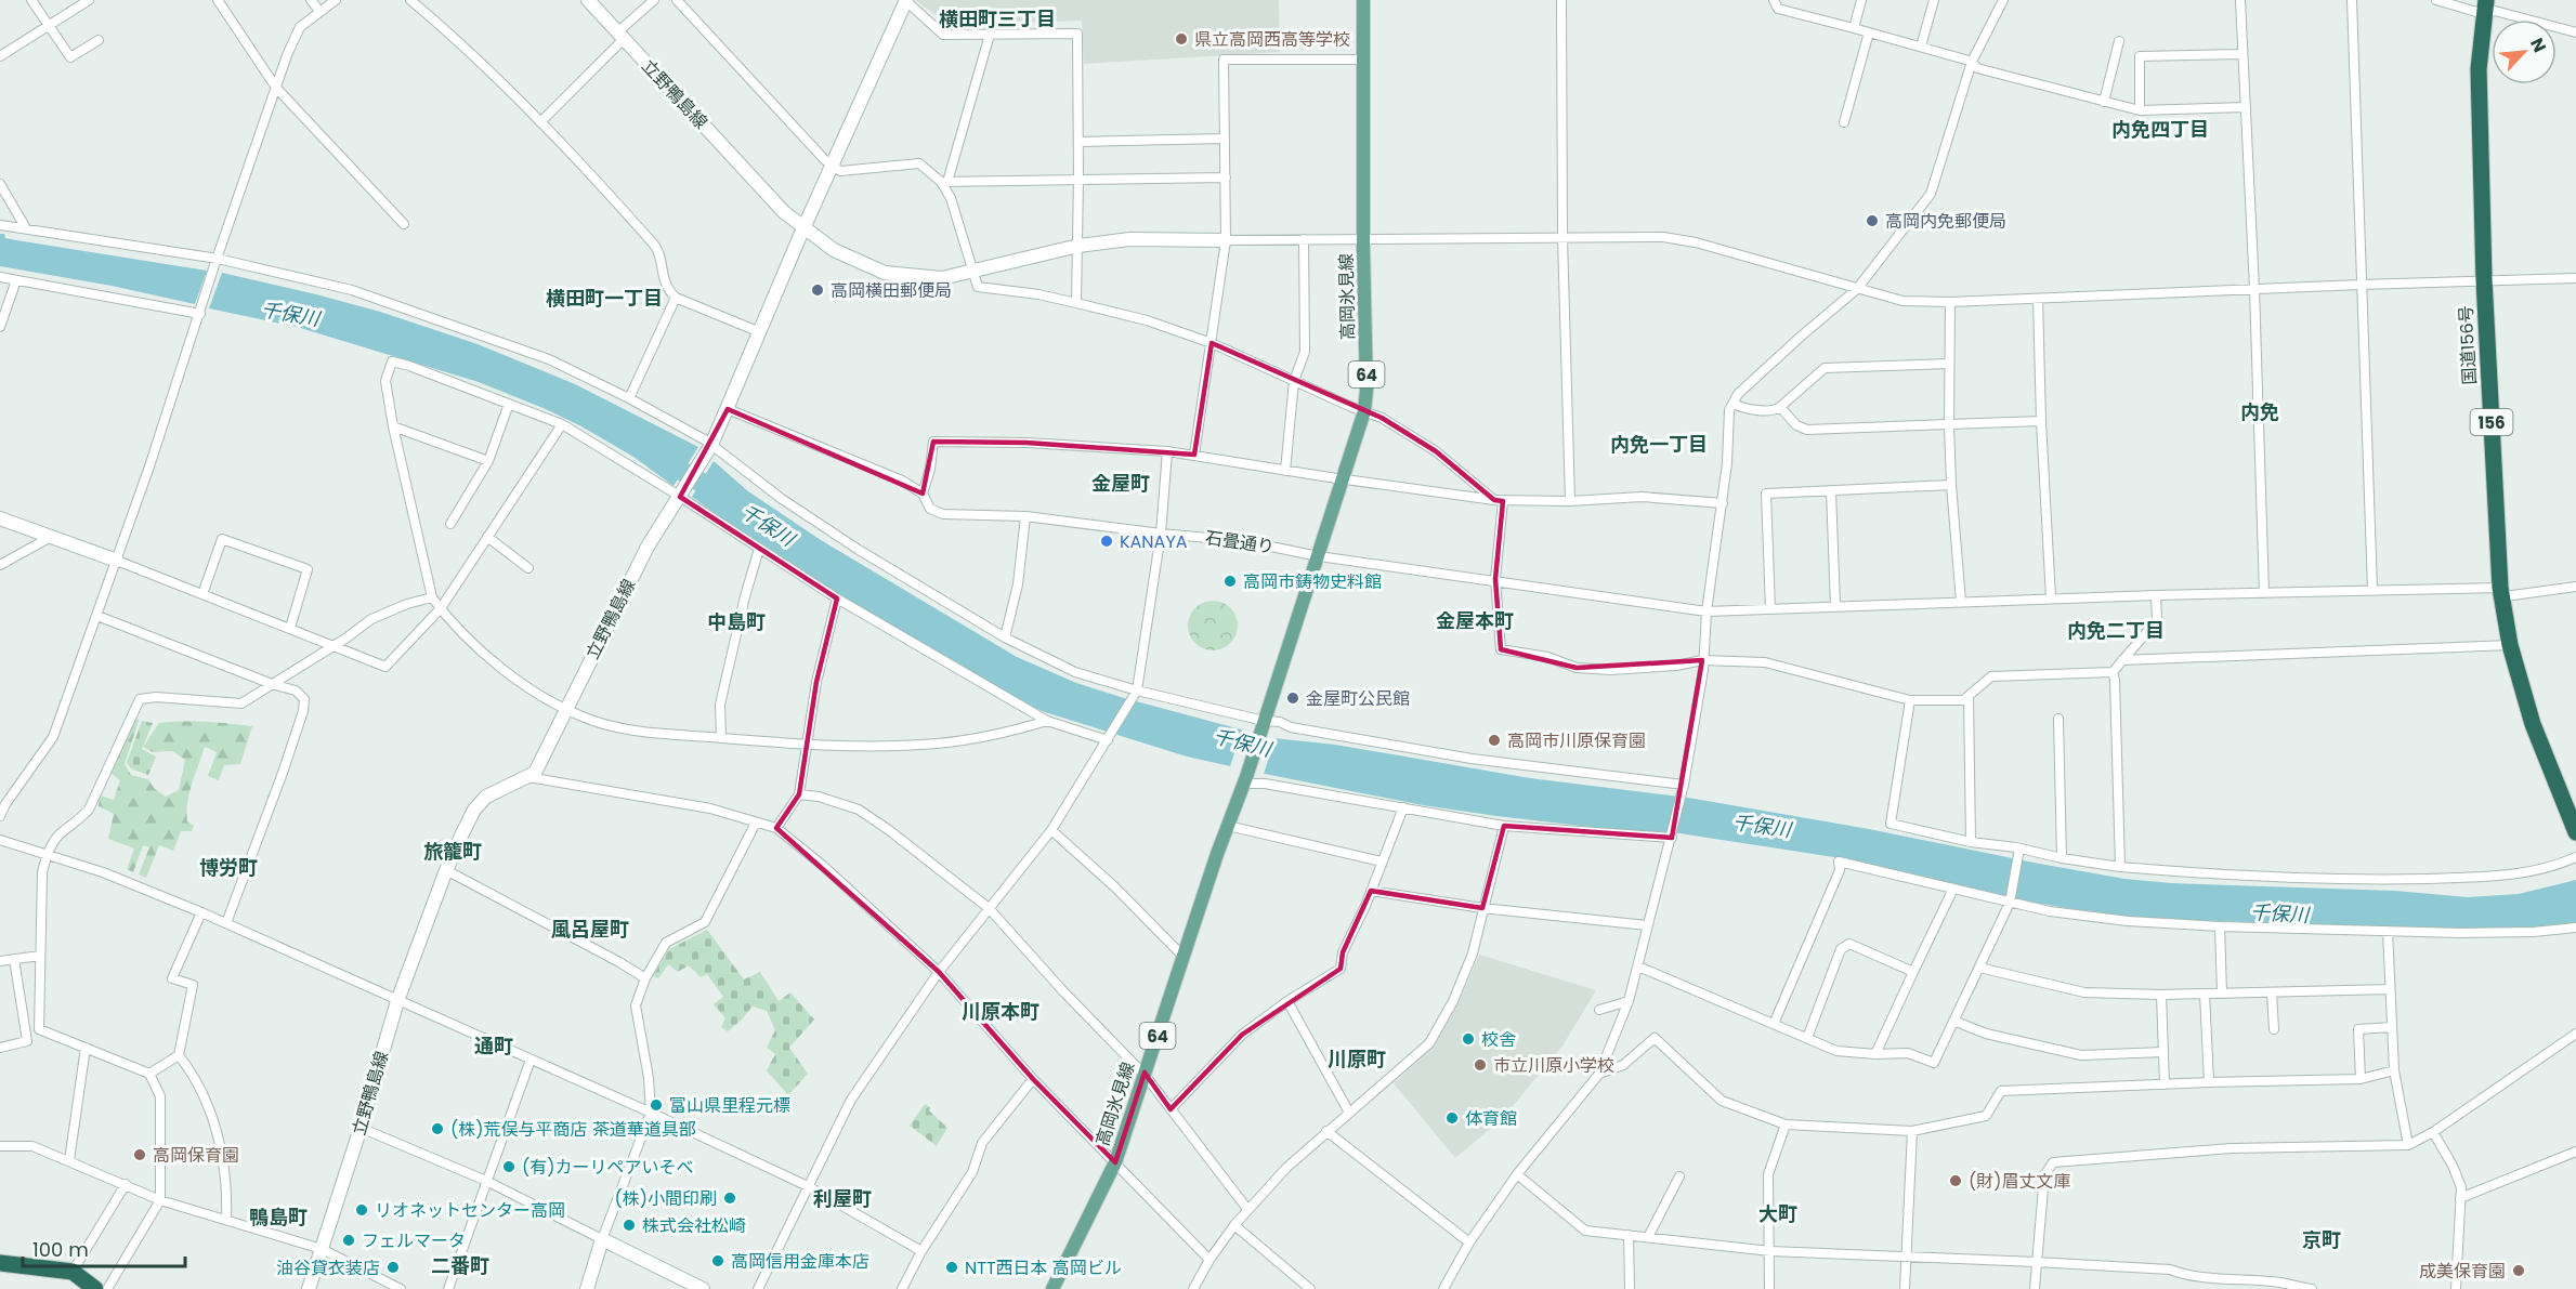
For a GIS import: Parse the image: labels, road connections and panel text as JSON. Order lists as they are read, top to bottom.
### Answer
{
  "streets": {
    "highway": ["国道156号", "156"],
    "main road": ["立野鴨島線", "高岡氷見線", "64"],
    "street": ["石畳通り"]
  },
  "crossings": [
    ["立野鴨島線", "石畳通り"],
    ["高岡氷見線", "64"],
    ["高岡氷見線", "石畳通り"],
    ["国道156号", "石畳通り"]
  ],
  "districts": [
    "横田町三丁目",
    "内免四丁目",
    "横田町一丁目",
    "内免",
    "内免一丁目",
    "金屋町",
    "金屋本町",
    "中島町",
    "内免二丁目",
    "旅籠町",
    "博労町",
    "風呂屋町",
    "川原本町",
    "通町",
    "川原町",
    "利屋町",
    "大町",
    "鴨島町",
    "京町",
    "二番町"
  ],
  "water": ["千保川"],
  "places": [
    "県立高岡西高等学校",
    "高岡内免郵便局",
    "高岡横田郵便局",
    "KANAYA",
    "高岡市鋳物史料館",
    "金屋町公民館",
    "高岡市川原保育園",
    "校舎",
    "市立川原小学校",
    "富山県里程元標",
    "体育館",
    "(株)荒俣与平商店 茶道華道具部",
    "高岡保育園",
    "(有)カーリペアいそべ",
    "(財)眉丈文庫",
    "(株)小間印刷",
    "リオネットセンター高岡",
    "株式会社松崎",
    "フェルマータ",
    "高岡信用金庫本店",
    "油谷貸衣装店",
    "NTT西日本 高岡ビル",
    "成美保育園"
  ],
  "scale_bar": "100 m",
  "north": "top right"
}
